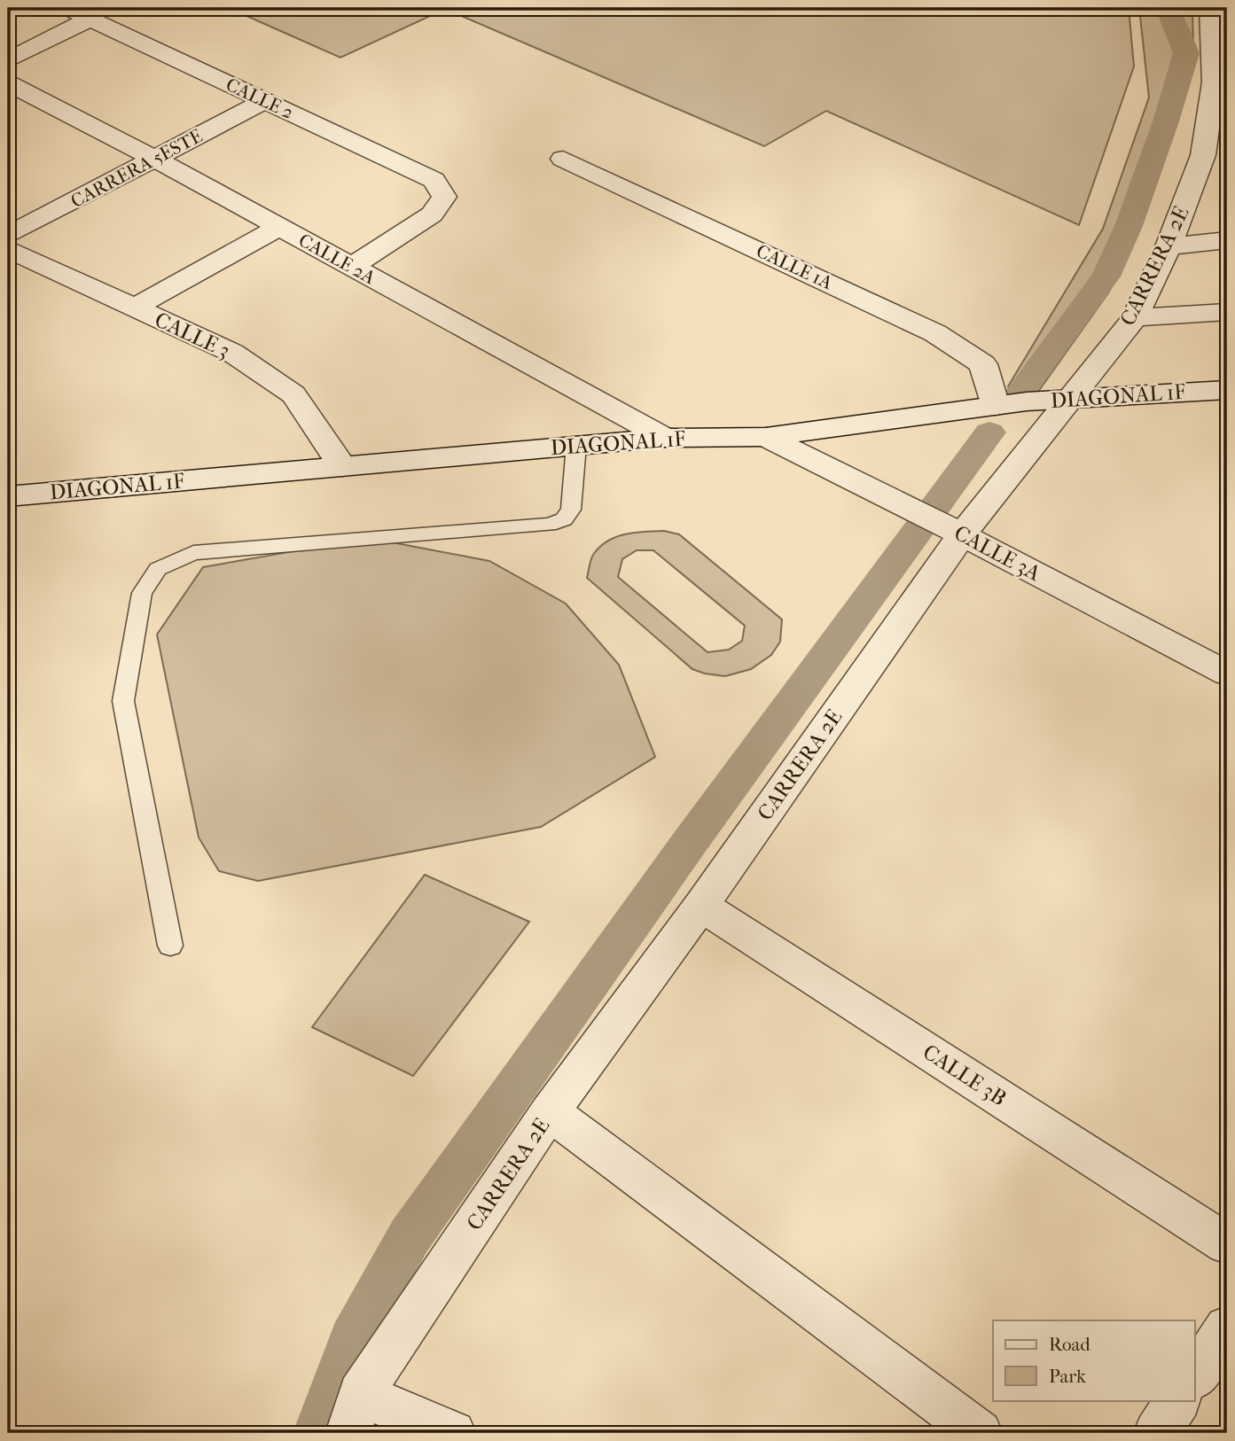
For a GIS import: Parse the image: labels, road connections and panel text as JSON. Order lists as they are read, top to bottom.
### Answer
{
  "streets": {
    "street": [
      "CALLE 2",
      "CARRERA 5ESTE",
      "CALLE 2A",
      "CARRERA 2E",
      "CALLE 1A",
      "CALLE 3",
      "DIAGONAL 1F",
      "CALLE 3A",
      "CALLE 3B"
    ]
  },
  "crossings": [
    ["CALLE 2", "CARRERA 5ESTE"],
    ["CALLE 2", "CALLE 2A"],
    ["CARRERA 5ESTE", "CALLE 2A"],
    ["CALLE 2A", "DIAGONAL 1F"],
    ["CARRERA 2E", "DIAGONAL 1F"],
    ["CARRERA 2E", "CALLE 3A"],
    ["CARRERA 2E", "CALLE 3B"],
    ["CALLE 1A", "DIAGONAL 1F"],
    ["CALLE 3", "DIAGONAL 1F"],
    ["DIAGONAL 1F", "CALLE 3A"]
  ],
  "legend": ["Road", "Park"]
}
